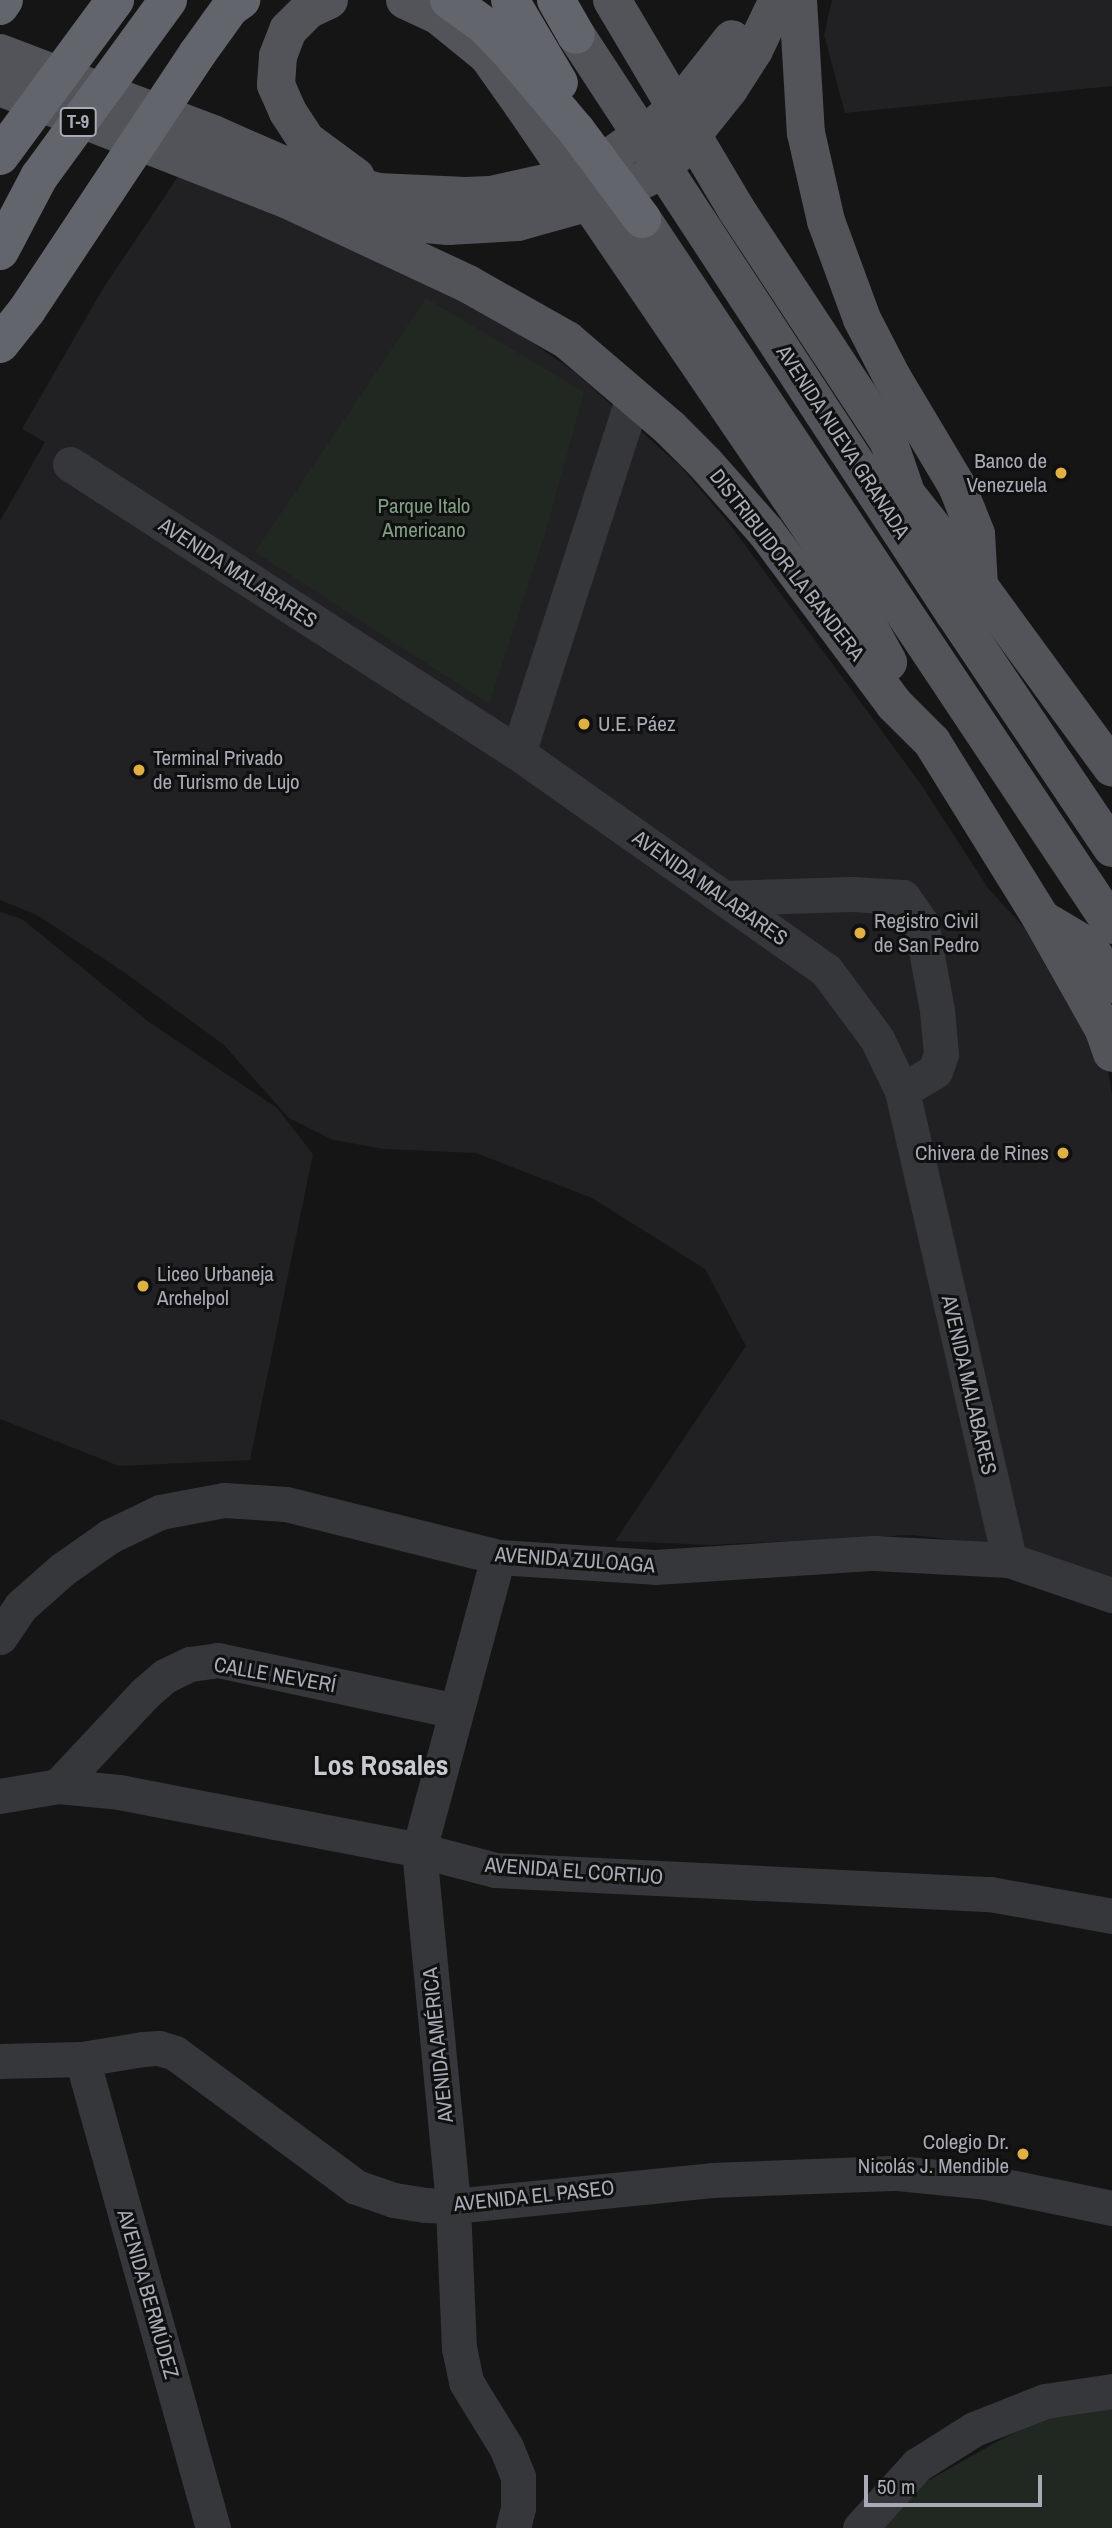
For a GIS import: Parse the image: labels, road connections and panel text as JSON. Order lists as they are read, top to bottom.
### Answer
{
  "streets": {
    "highway": ["T-9"],
    "main road": ["AVENIDA NUEVA GRANADA", "DISTRIBUIDOR LA BANDERA"],
    "street": [
      "AVENIDA MALABARES",
      "AVENIDA ZULOAGA",
      "CALLE NEVERÍ",
      "AVENIDA EL CORTIJO",
      "AVENIDA AMÉRICA",
      "AVENIDA EL PASEO",
      "AVENIDA BERMÚDEZ"
    ]
  },
  "crossings": [
    ["AVENIDA MALABARES", "AVENIDA ZULOAGA"],
    ["AVENIDA ZULOAGA", "AVENIDA AMÉRICA"],
    ["CALLE NEVERÍ", "AVENIDA EL CORTIJO"],
    ["CALLE NEVERÍ", "AVENIDA AMÉRICA"],
    ["AVENIDA EL CORTIJO", "AVENIDA AMÉRICA"],
    ["AVENIDA AMÉRICA", "AVENIDA EL PASEO"],
    ["AVENIDA EL PASEO", "AVENIDA BERMÚDEZ"]
  ],
  "districts": ["Los Rosales"],
  "parks": ["Parque Italo Americano"],
  "places": [
    "Banco de Venezuela",
    "U.E. Páez",
    "Terminal Privado de Turismo de Lujo",
    "Registro Civil de San Pedro",
    "Chivera de Rines",
    "Liceo Urbaneja Archelpol",
    "Colegio Dr. Nicolás J. Mendible"
  ],
  "scale_bar": "50 m"
}
